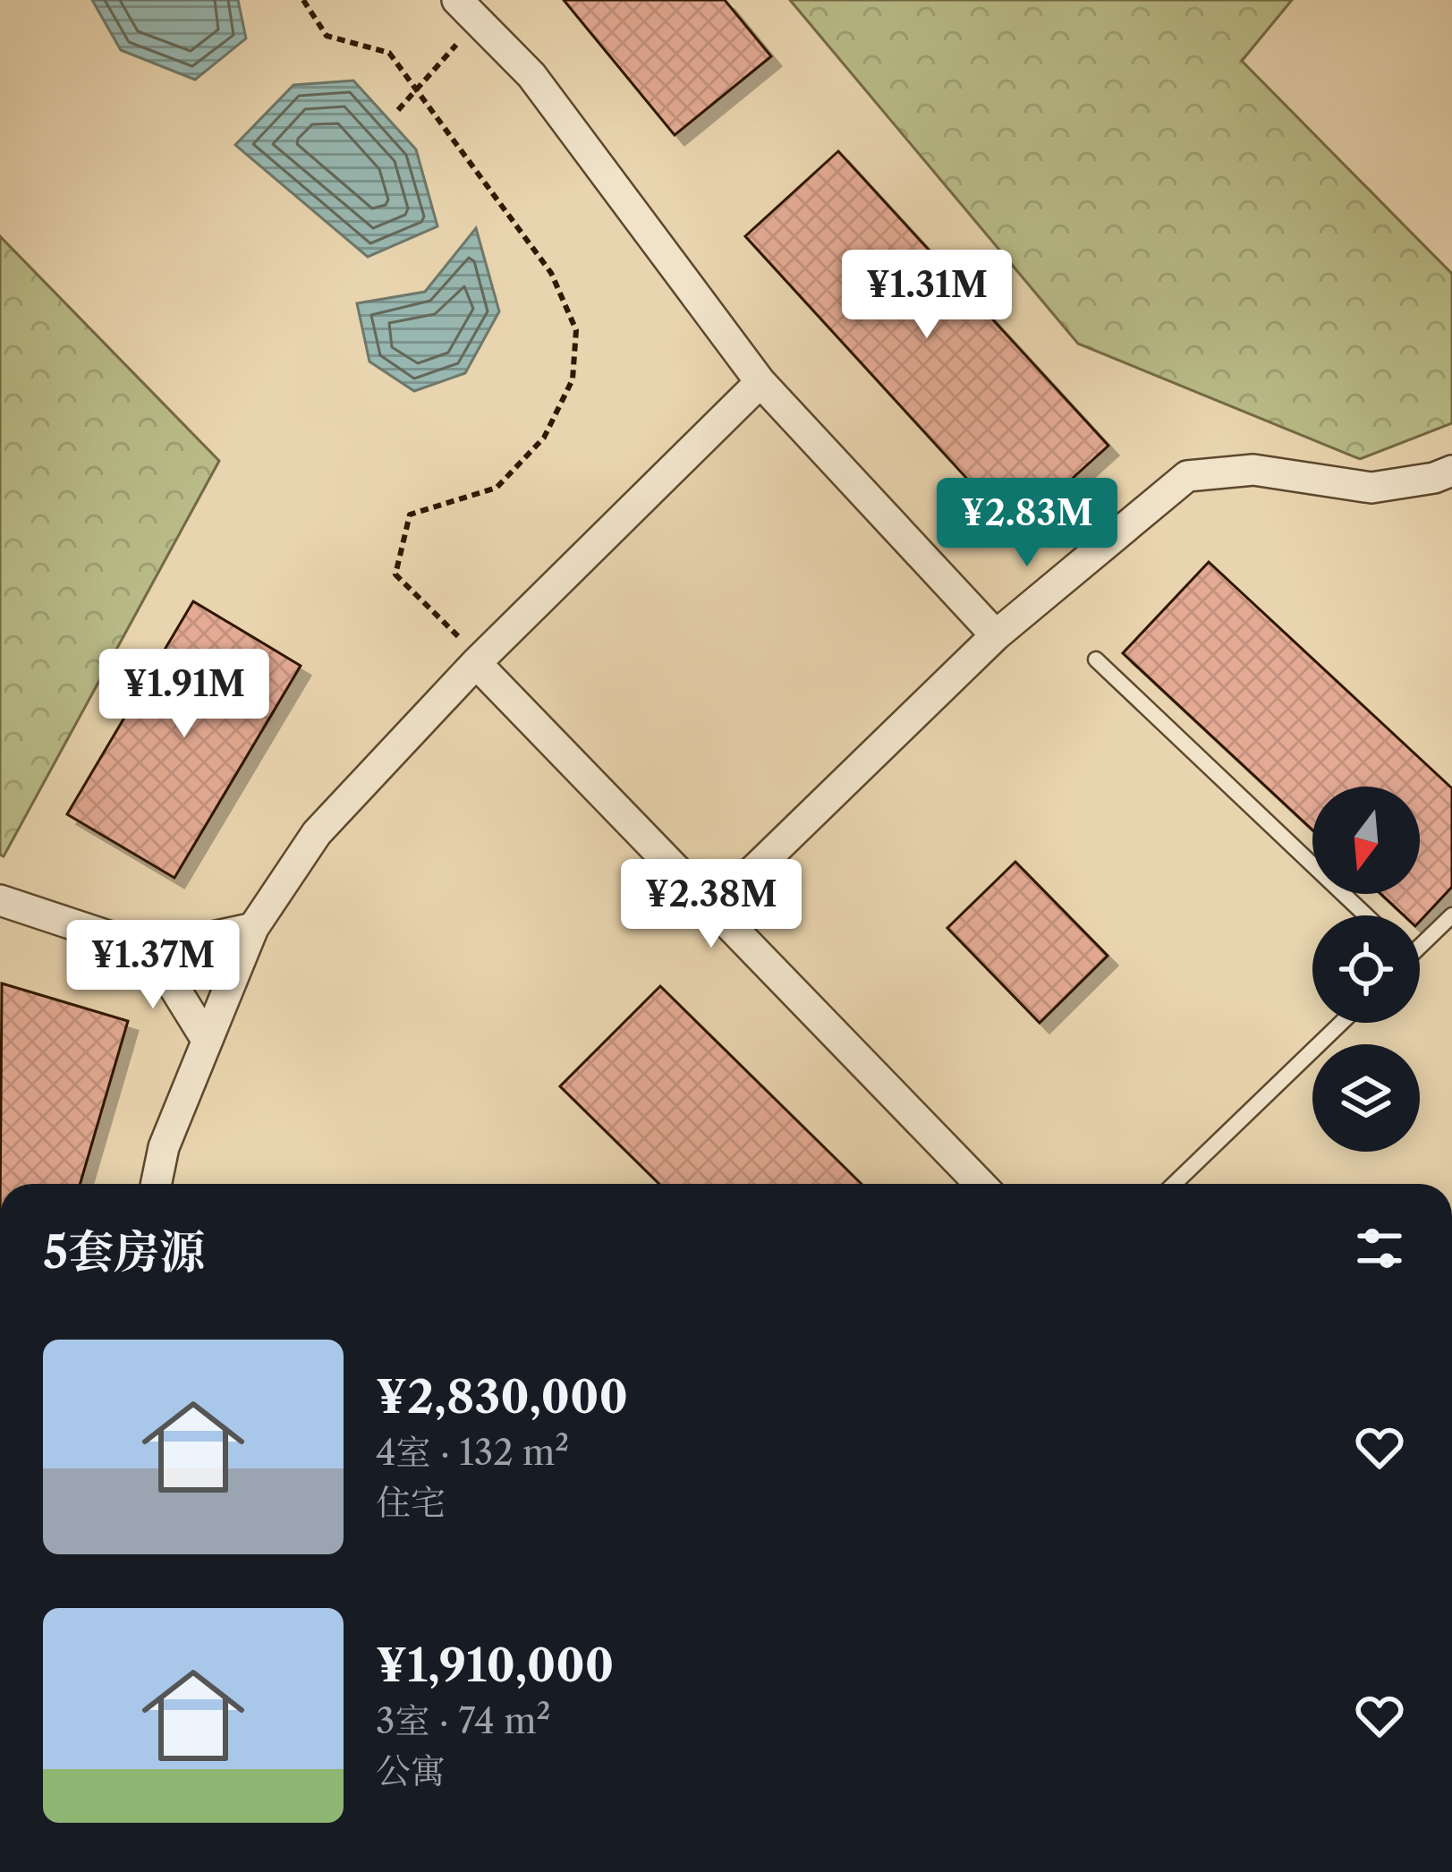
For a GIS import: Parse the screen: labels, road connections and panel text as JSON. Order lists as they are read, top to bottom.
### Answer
{
  "north": "bottom",
  "page": {
    "price": [
      "¥1.31M",
      "¥2.83M",
      "¥1.91M",
      "¥2.38M",
      "¥1.37M"
    ],
    "heading": "5套房源",
    "list": [
      {
        "name": "¥2,830,000",
        "note": "4室 · 132 m² · 住宅"
      },
      {
        "name": "¥1,910,000",
        "note": "3室 · 74 m² · 公寓"
      }
    ]
  }
}
